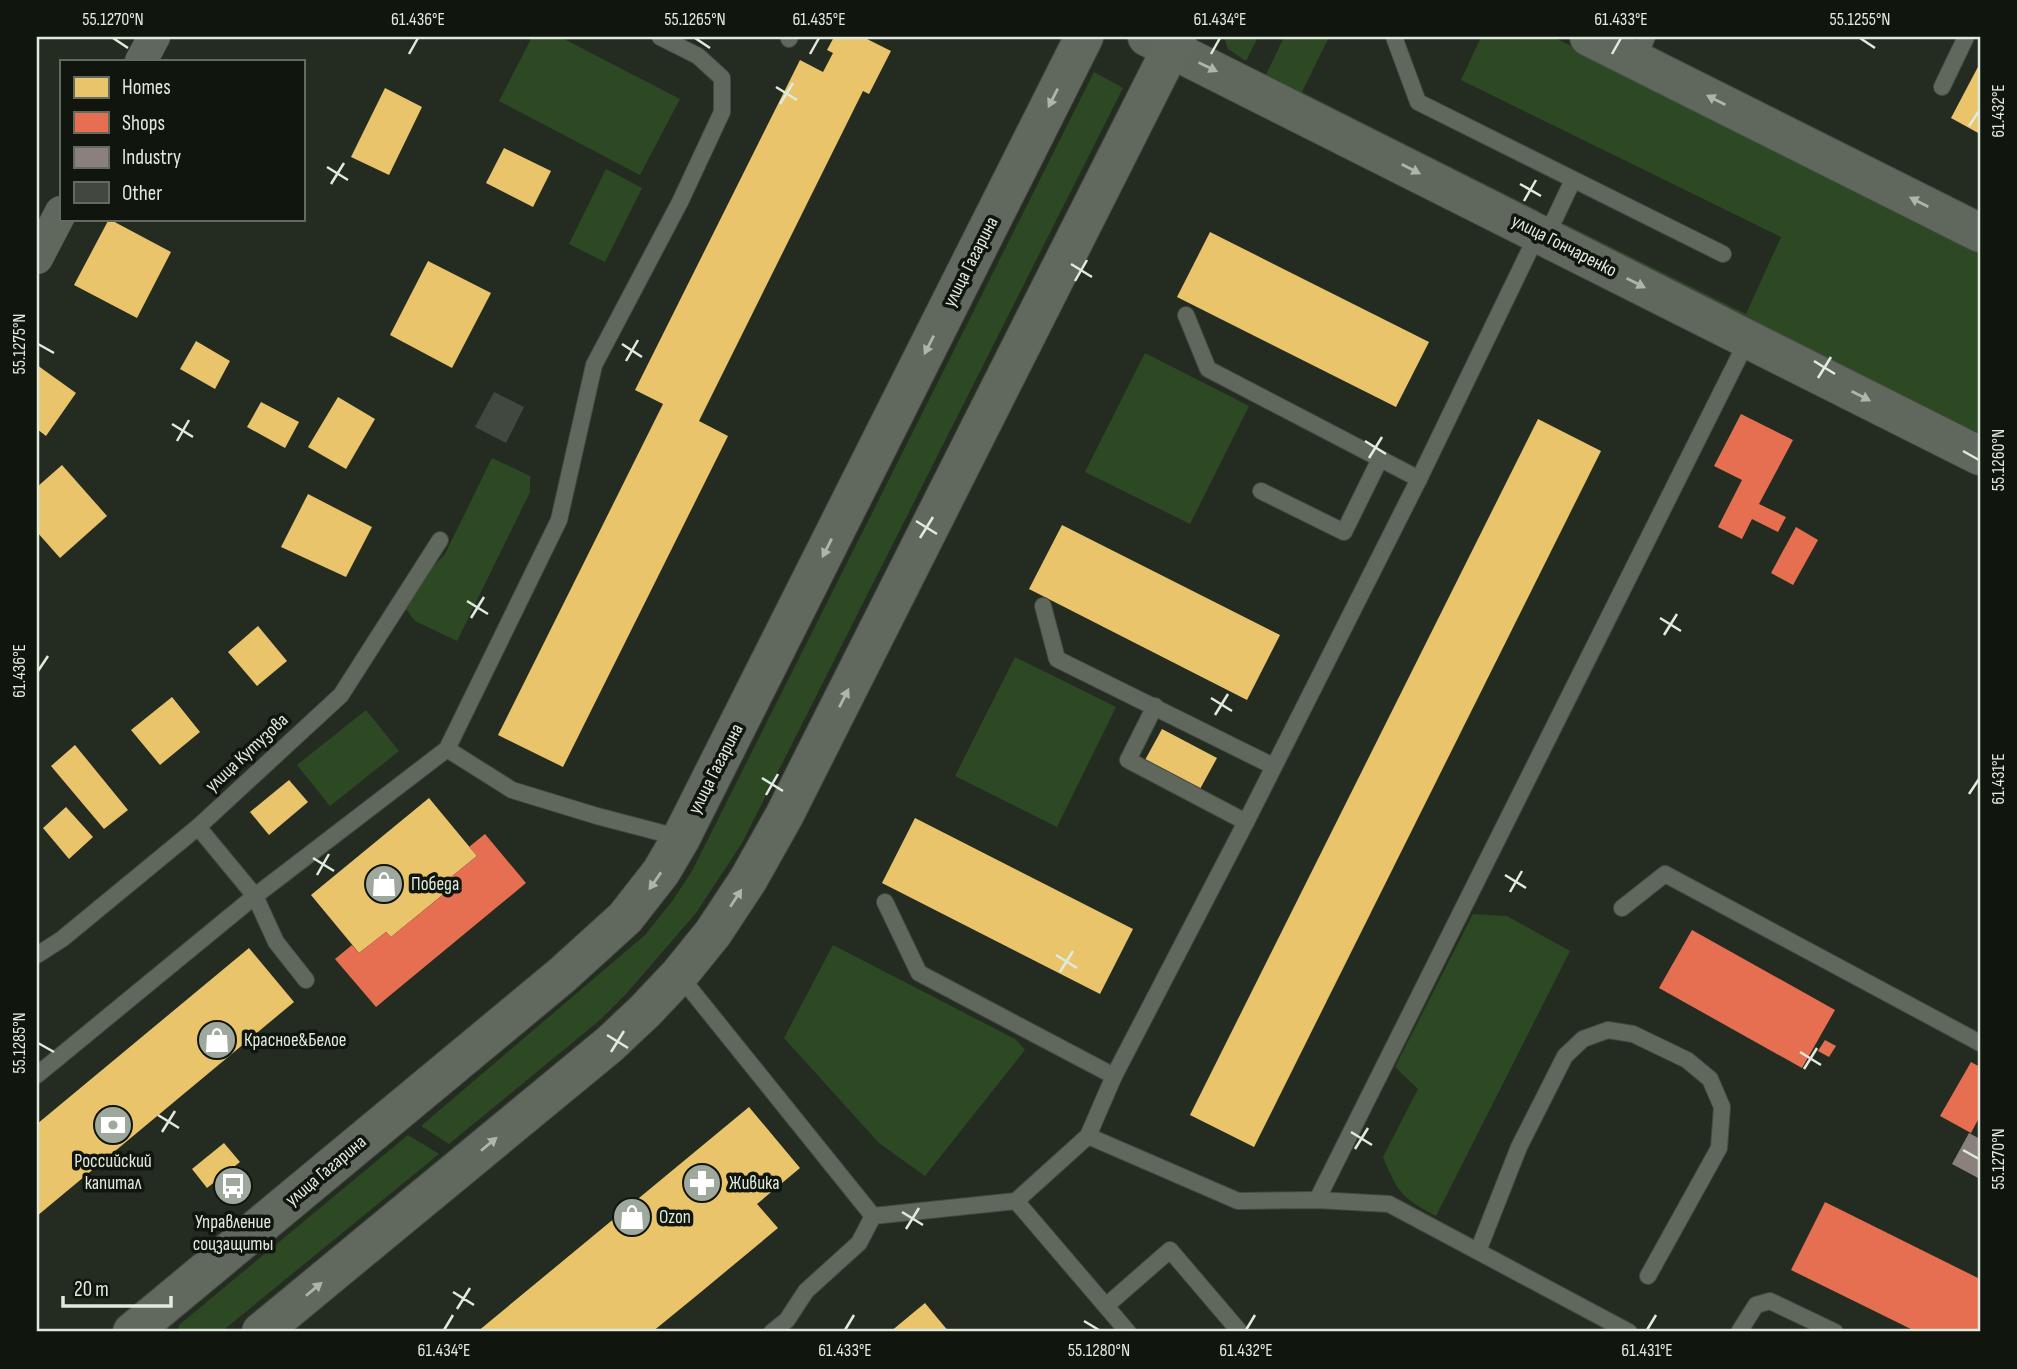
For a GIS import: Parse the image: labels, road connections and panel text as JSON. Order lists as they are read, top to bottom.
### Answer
{
  "streets": {
    "main road": ["улица Гагарина"],
    "street": ["улица Гончаренко"],
    "lane": ["улица Кутузова"]
  },
  "places": {
    "shop": ["Победа", "Красное&Белое", "Ozon"],
    "bank": ["Российский капитал"],
    "pharmacy": ["Живика"],
    "bus stop": ["Управление соцзащиты"]
  },
  "legend": [
    "Homes",
    "Shops",
    "Industry",
    "Other"
  ],
  "scale_bar": "20 m",
  "coordinates": [
    "55.1270°N",
    "61.436°E",
    "55.1265°N",
    "61.435°E",
    "61.434°E",
    "61.433°E",
    "55.1255°N",
    "61.432°E",
    "55.1275°N",
    "55.1260°N",
    "61.431°E",
    "55.1285°N",
    "55.1280°N"
  ]
}
